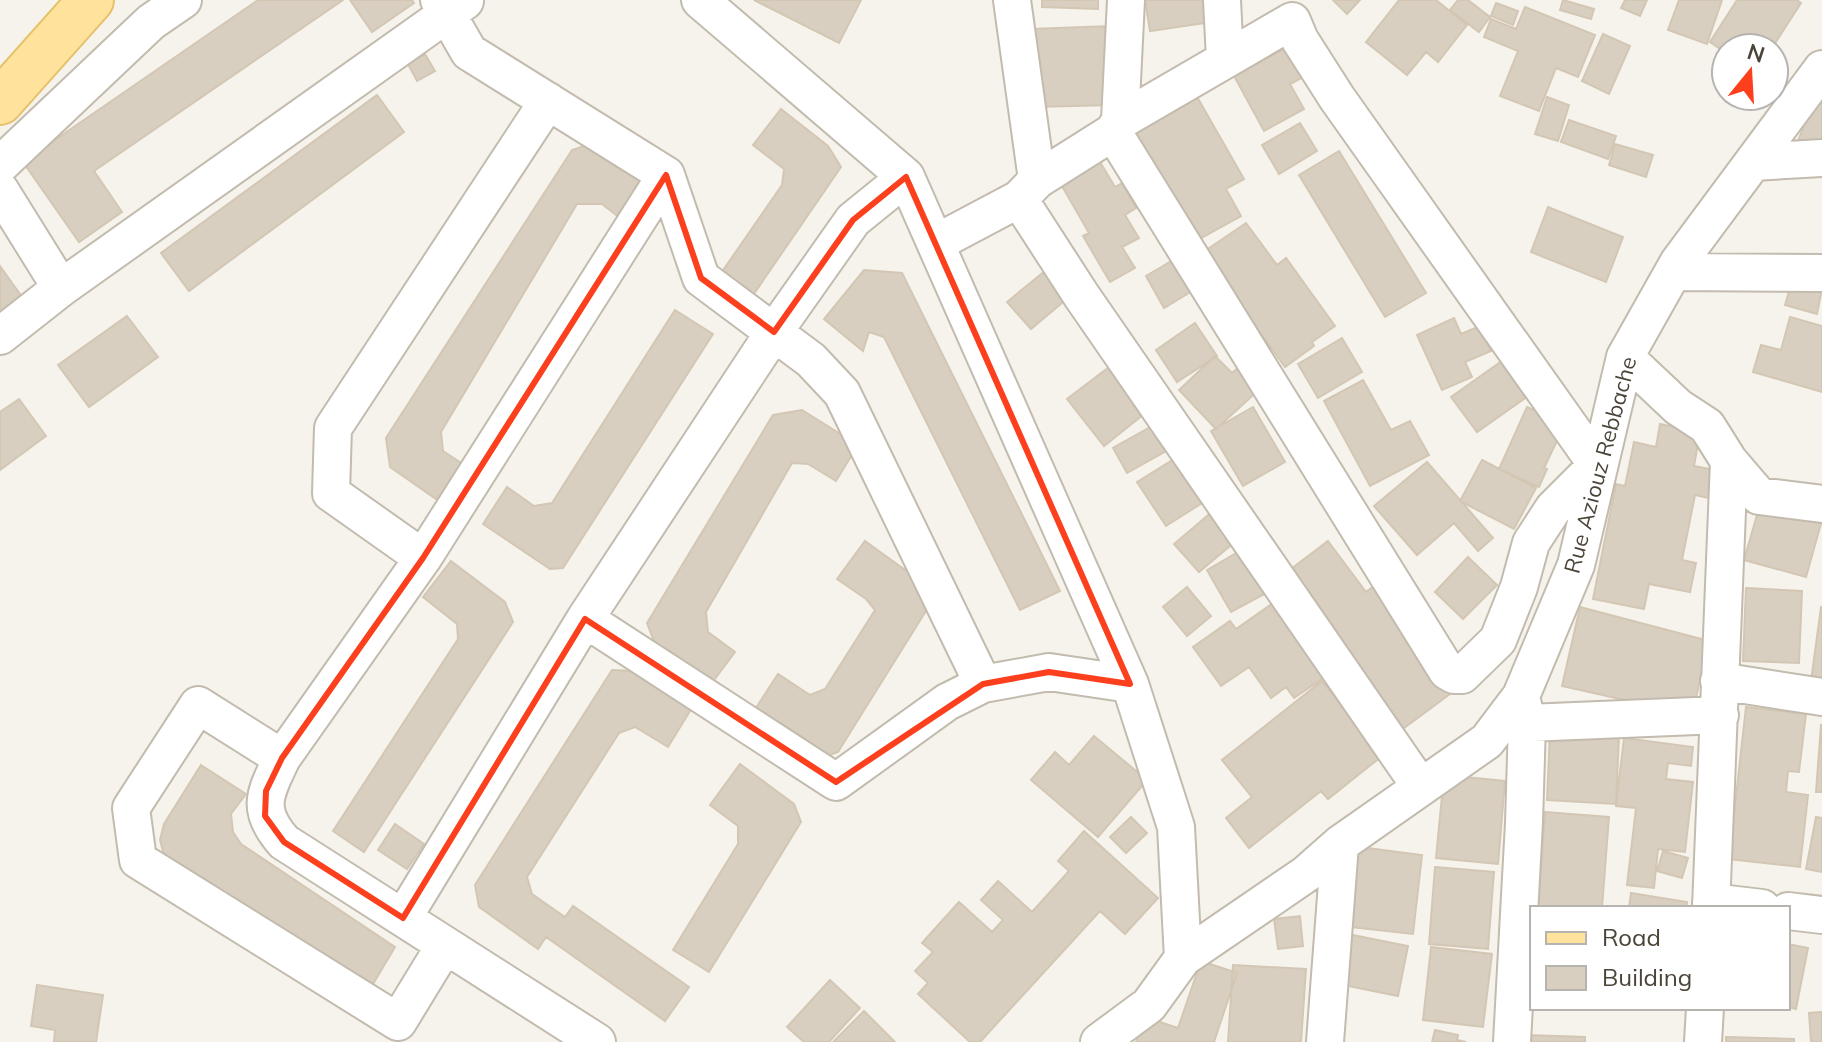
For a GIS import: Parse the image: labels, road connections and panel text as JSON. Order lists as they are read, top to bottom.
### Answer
{
  "streets": {
    "street": ["Rue Aziouz Rebbache"]
  },
  "legend": ["Road", "Building"],
  "north": "top"
}
